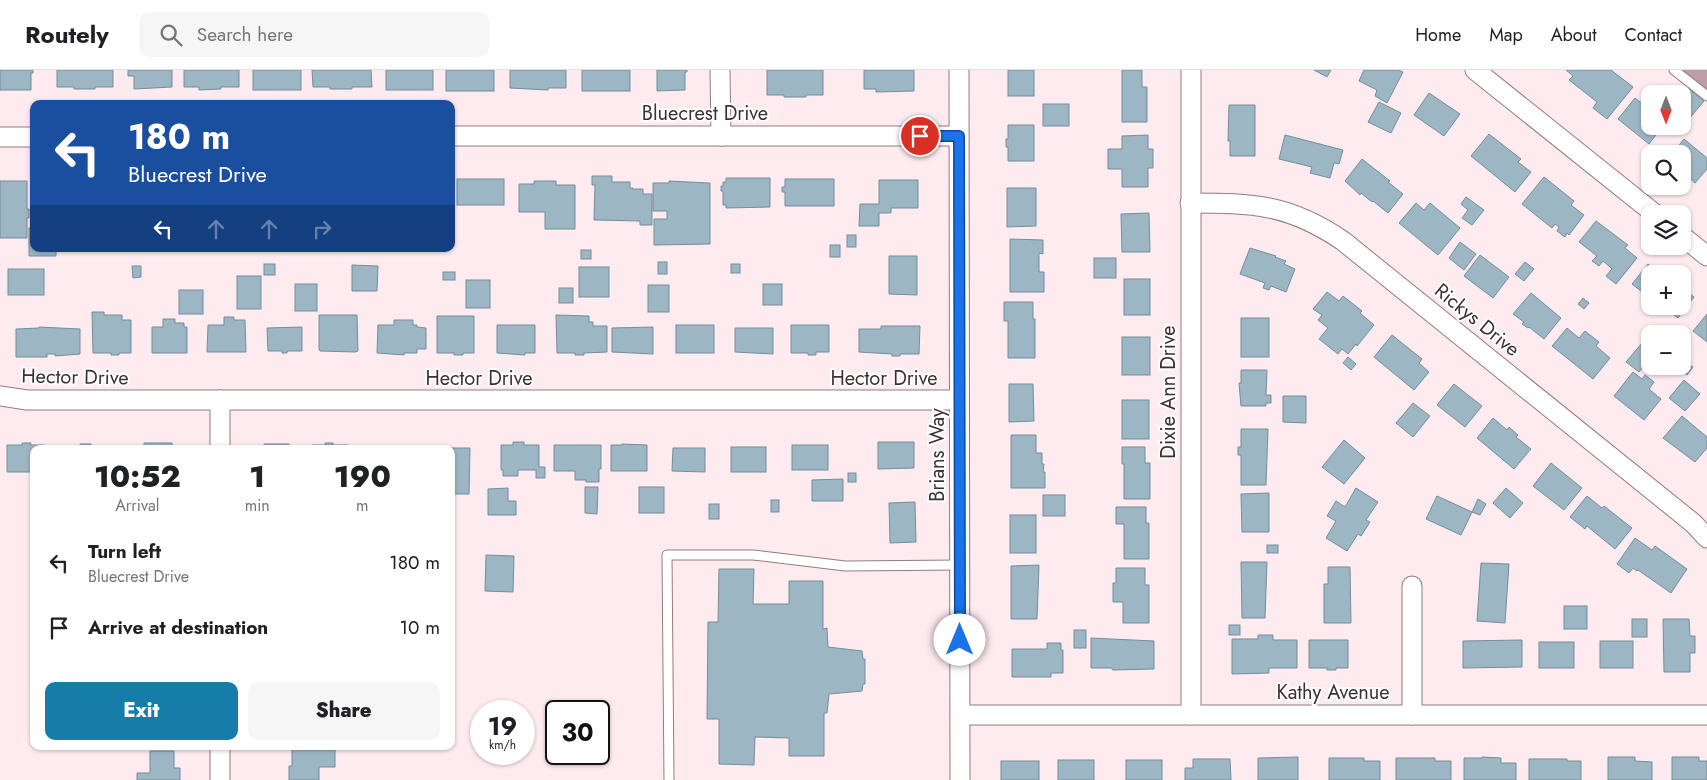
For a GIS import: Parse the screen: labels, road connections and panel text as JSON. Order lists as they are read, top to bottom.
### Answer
{
  "streets": {
    "street": [
      "Bluecrest Drive",
      "Rickys Drive",
      "Hector Drive",
      "Dixie Ann Drive",
      "Brians Way",
      "Kathy Avenue"
    ]
  },
  "crossings": [
    ["Bluecrest Drive", "Brians Way"],
    ["Rickys Drive", "Dixie Ann Drive"],
    ["Hector Drive", "Brians Way"],
    ["Dixie Ann Drive", "Kathy Avenue"],
    ["Brians Way", "Kathy Avenue"]
  ],
  "north": "bottom",
  "page": {
    "header": "Routely",
    "search": "Search here",
    "nav": [
      "Home",
      "Map",
      "About",
      "Contact"
    ],
    "map_buttons": ["+", "−"],
    "turn": ["180 m", "Bluecrest Drive"],
    "eta": [
      "10:52",
      "Arrival",
      "1",
      "min",
      "190",
      "m"
    ],
    "list": [
      {
        "name": "Turn left",
        "note": "Bluecrest Drive",
        "value": "180 m"
      },
      {
        "name": "Arrive at destination",
        "value": "10 m"
      }
    ],
    "buttons": ["Exit", "Share"],
    "speed": "19 km/h",
    "limit": "30"
  }
}
